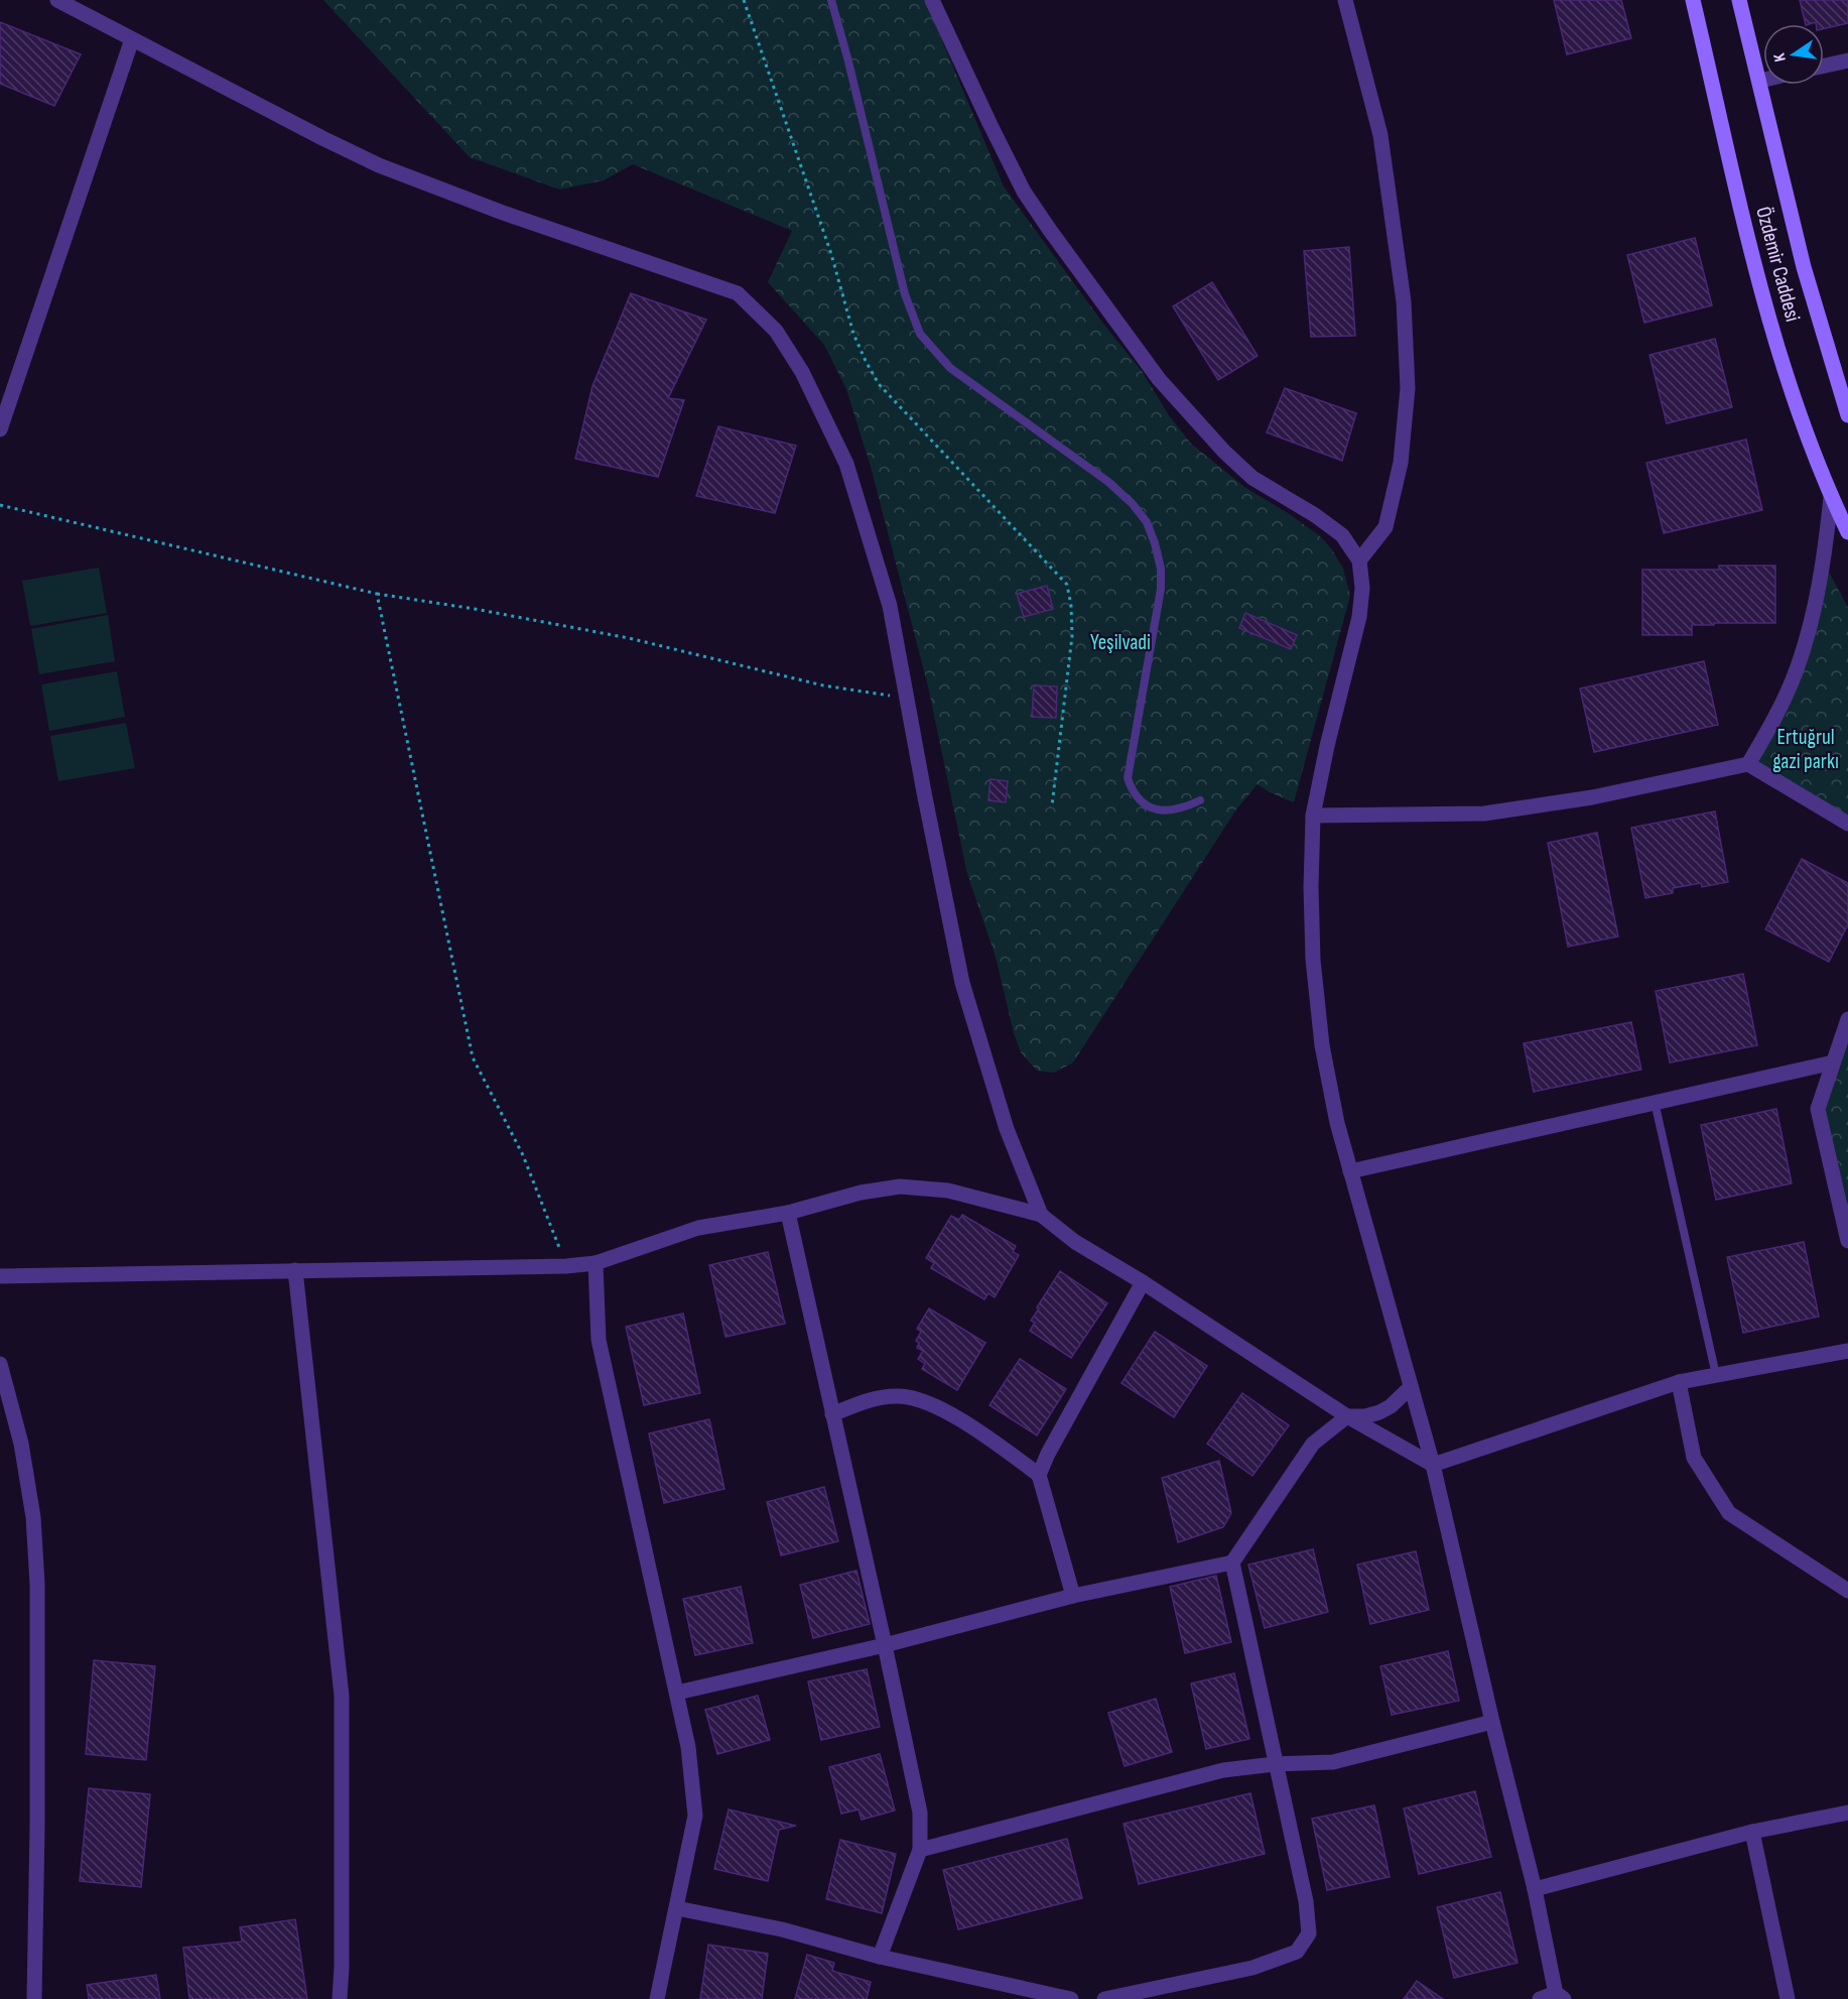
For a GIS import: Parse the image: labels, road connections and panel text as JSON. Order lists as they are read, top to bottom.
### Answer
{
  "streets": {
    "main road": ["Özdemir Caddesi"]
  },
  "parks": ["Yeşilvadi", "Ertuğrul gazi parkı"],
  "north": "left"
}
